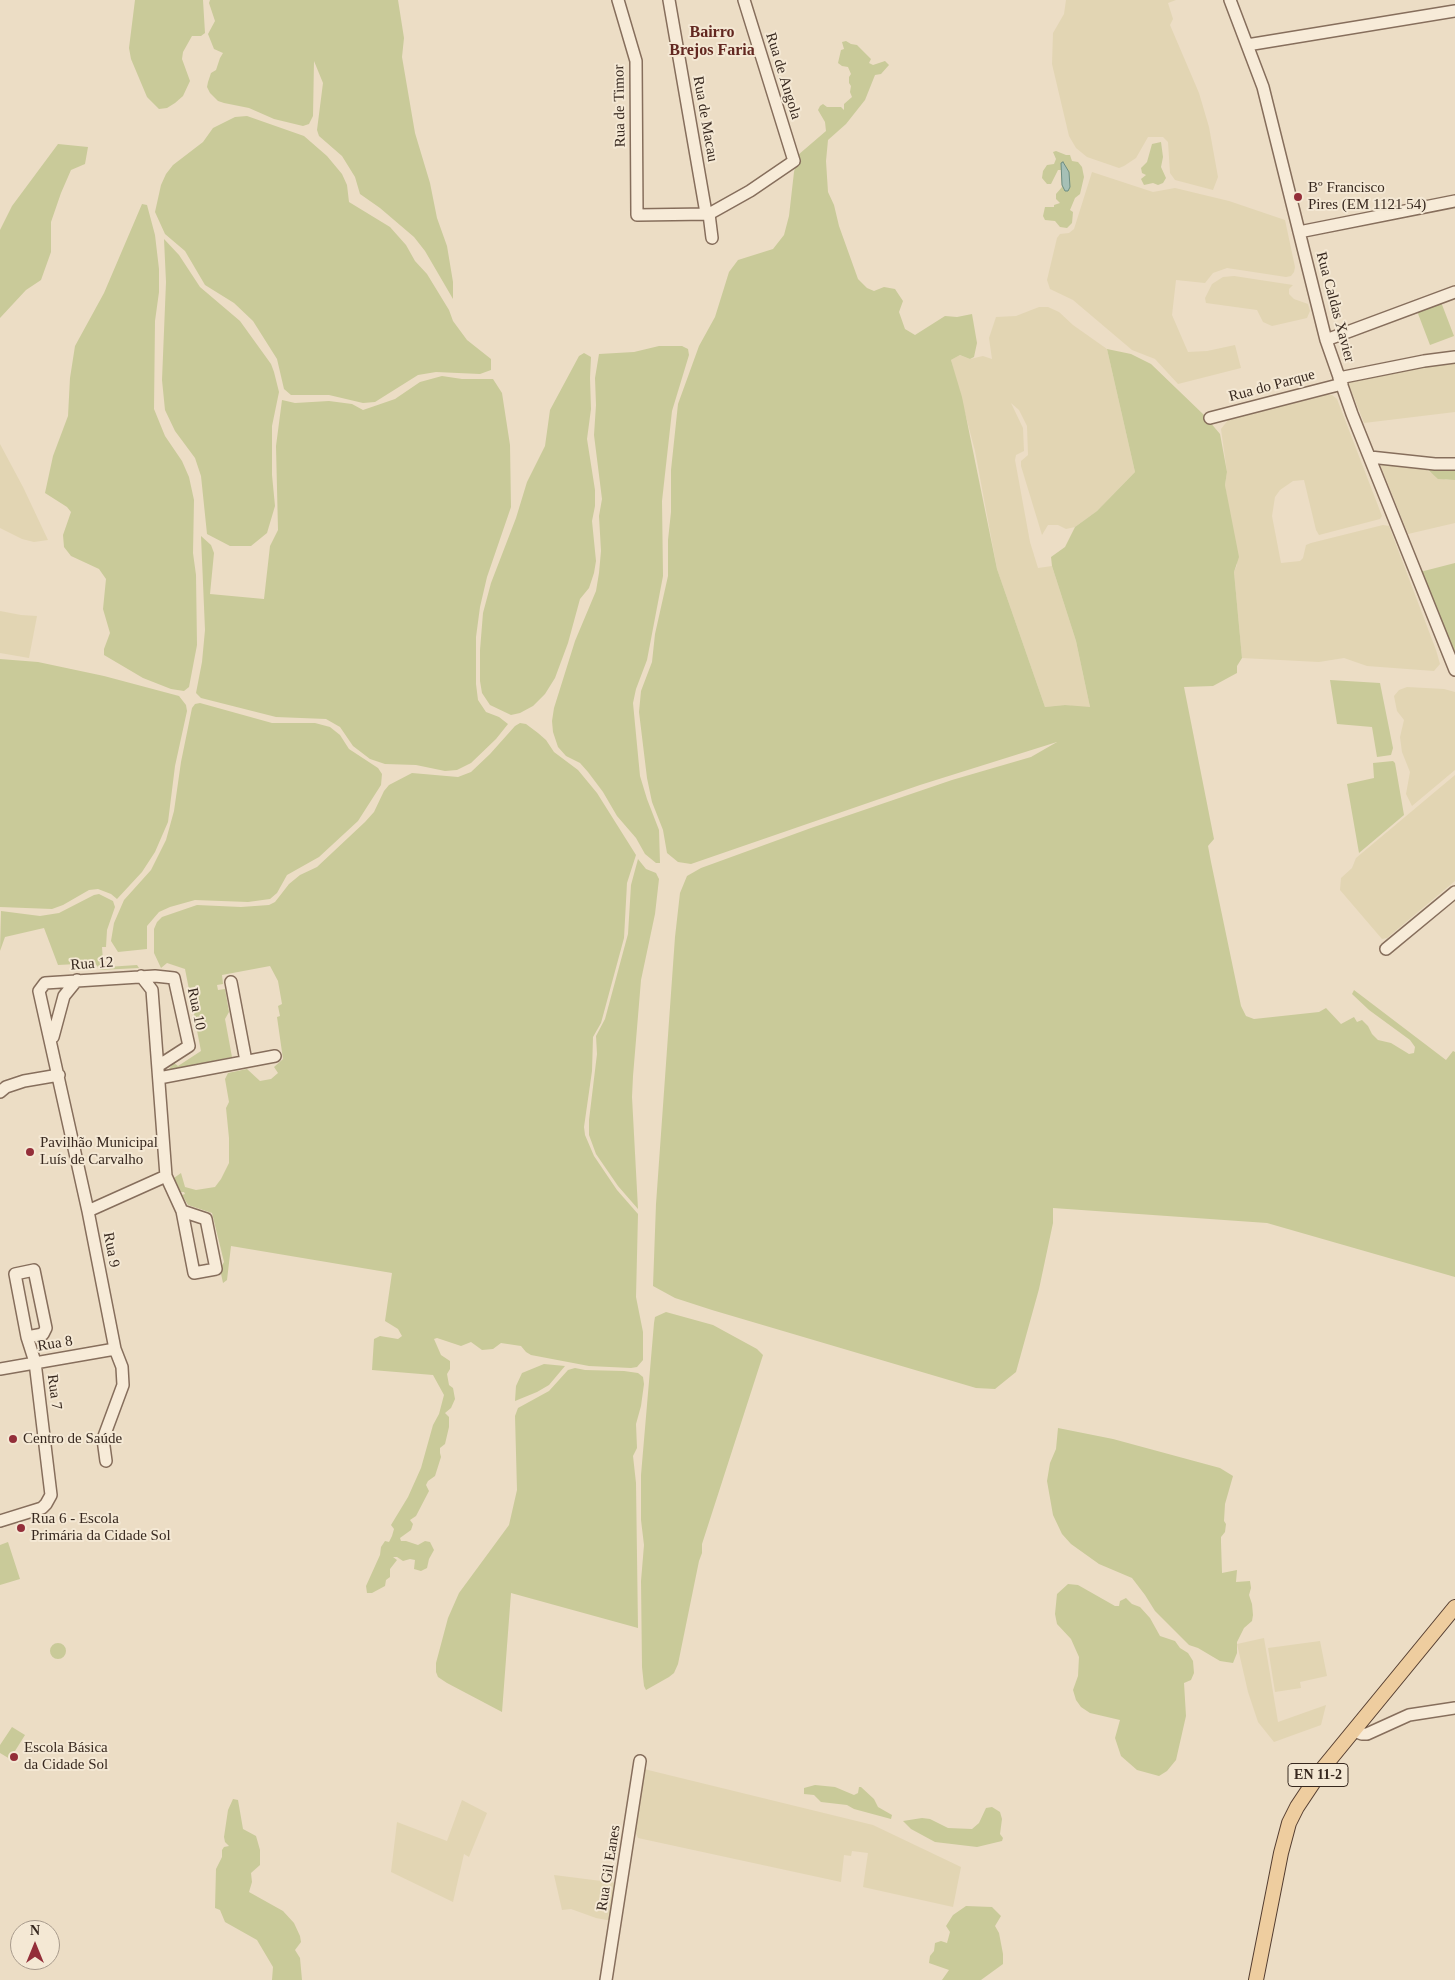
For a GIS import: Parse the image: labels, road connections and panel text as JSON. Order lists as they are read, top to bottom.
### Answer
{
  "streets": {
    "main road": ["EN 11-2"],
    "street": [
      "Rua de Angola",
      "Rua de Timor",
      "Rua de Macau",
      "Rua Caldas Xavier",
      "Rua do Parque",
      "Rua 12",
      "Rua 10",
      "Rua 9",
      "Rua 8",
      "Rua 7",
      "Rua Gil Eanes"
    ]
  },
  "crossings": [
    ["Rua de Angola", "Rua de Timor"],
    ["Rua de Angola", "Rua de Macau"],
    ["Rua de Timor", "Rua de Macau"],
    ["Rua Caldas Xavier", "Rua do Parque"],
    ["Rua 12", "Rua 10"],
    ["Rua 12", "Rua 9"],
    ["Rua 9", "Rua 8"],
    ["Rua 8", "Rua 7"]
  ],
  "districts": ["Bairro Brejos Faria"],
  "places": [
    "Bº Francisco Pires (EM 1121 54)",
    "Pavilhão Municipal Luís de Carvalho",
    "Centro de Saúde",
    "Rua 6 - Escola Primária da Cidade Sol",
    "Escola Básica da Cidade Sol"
  ],
  "north": "top"
}
